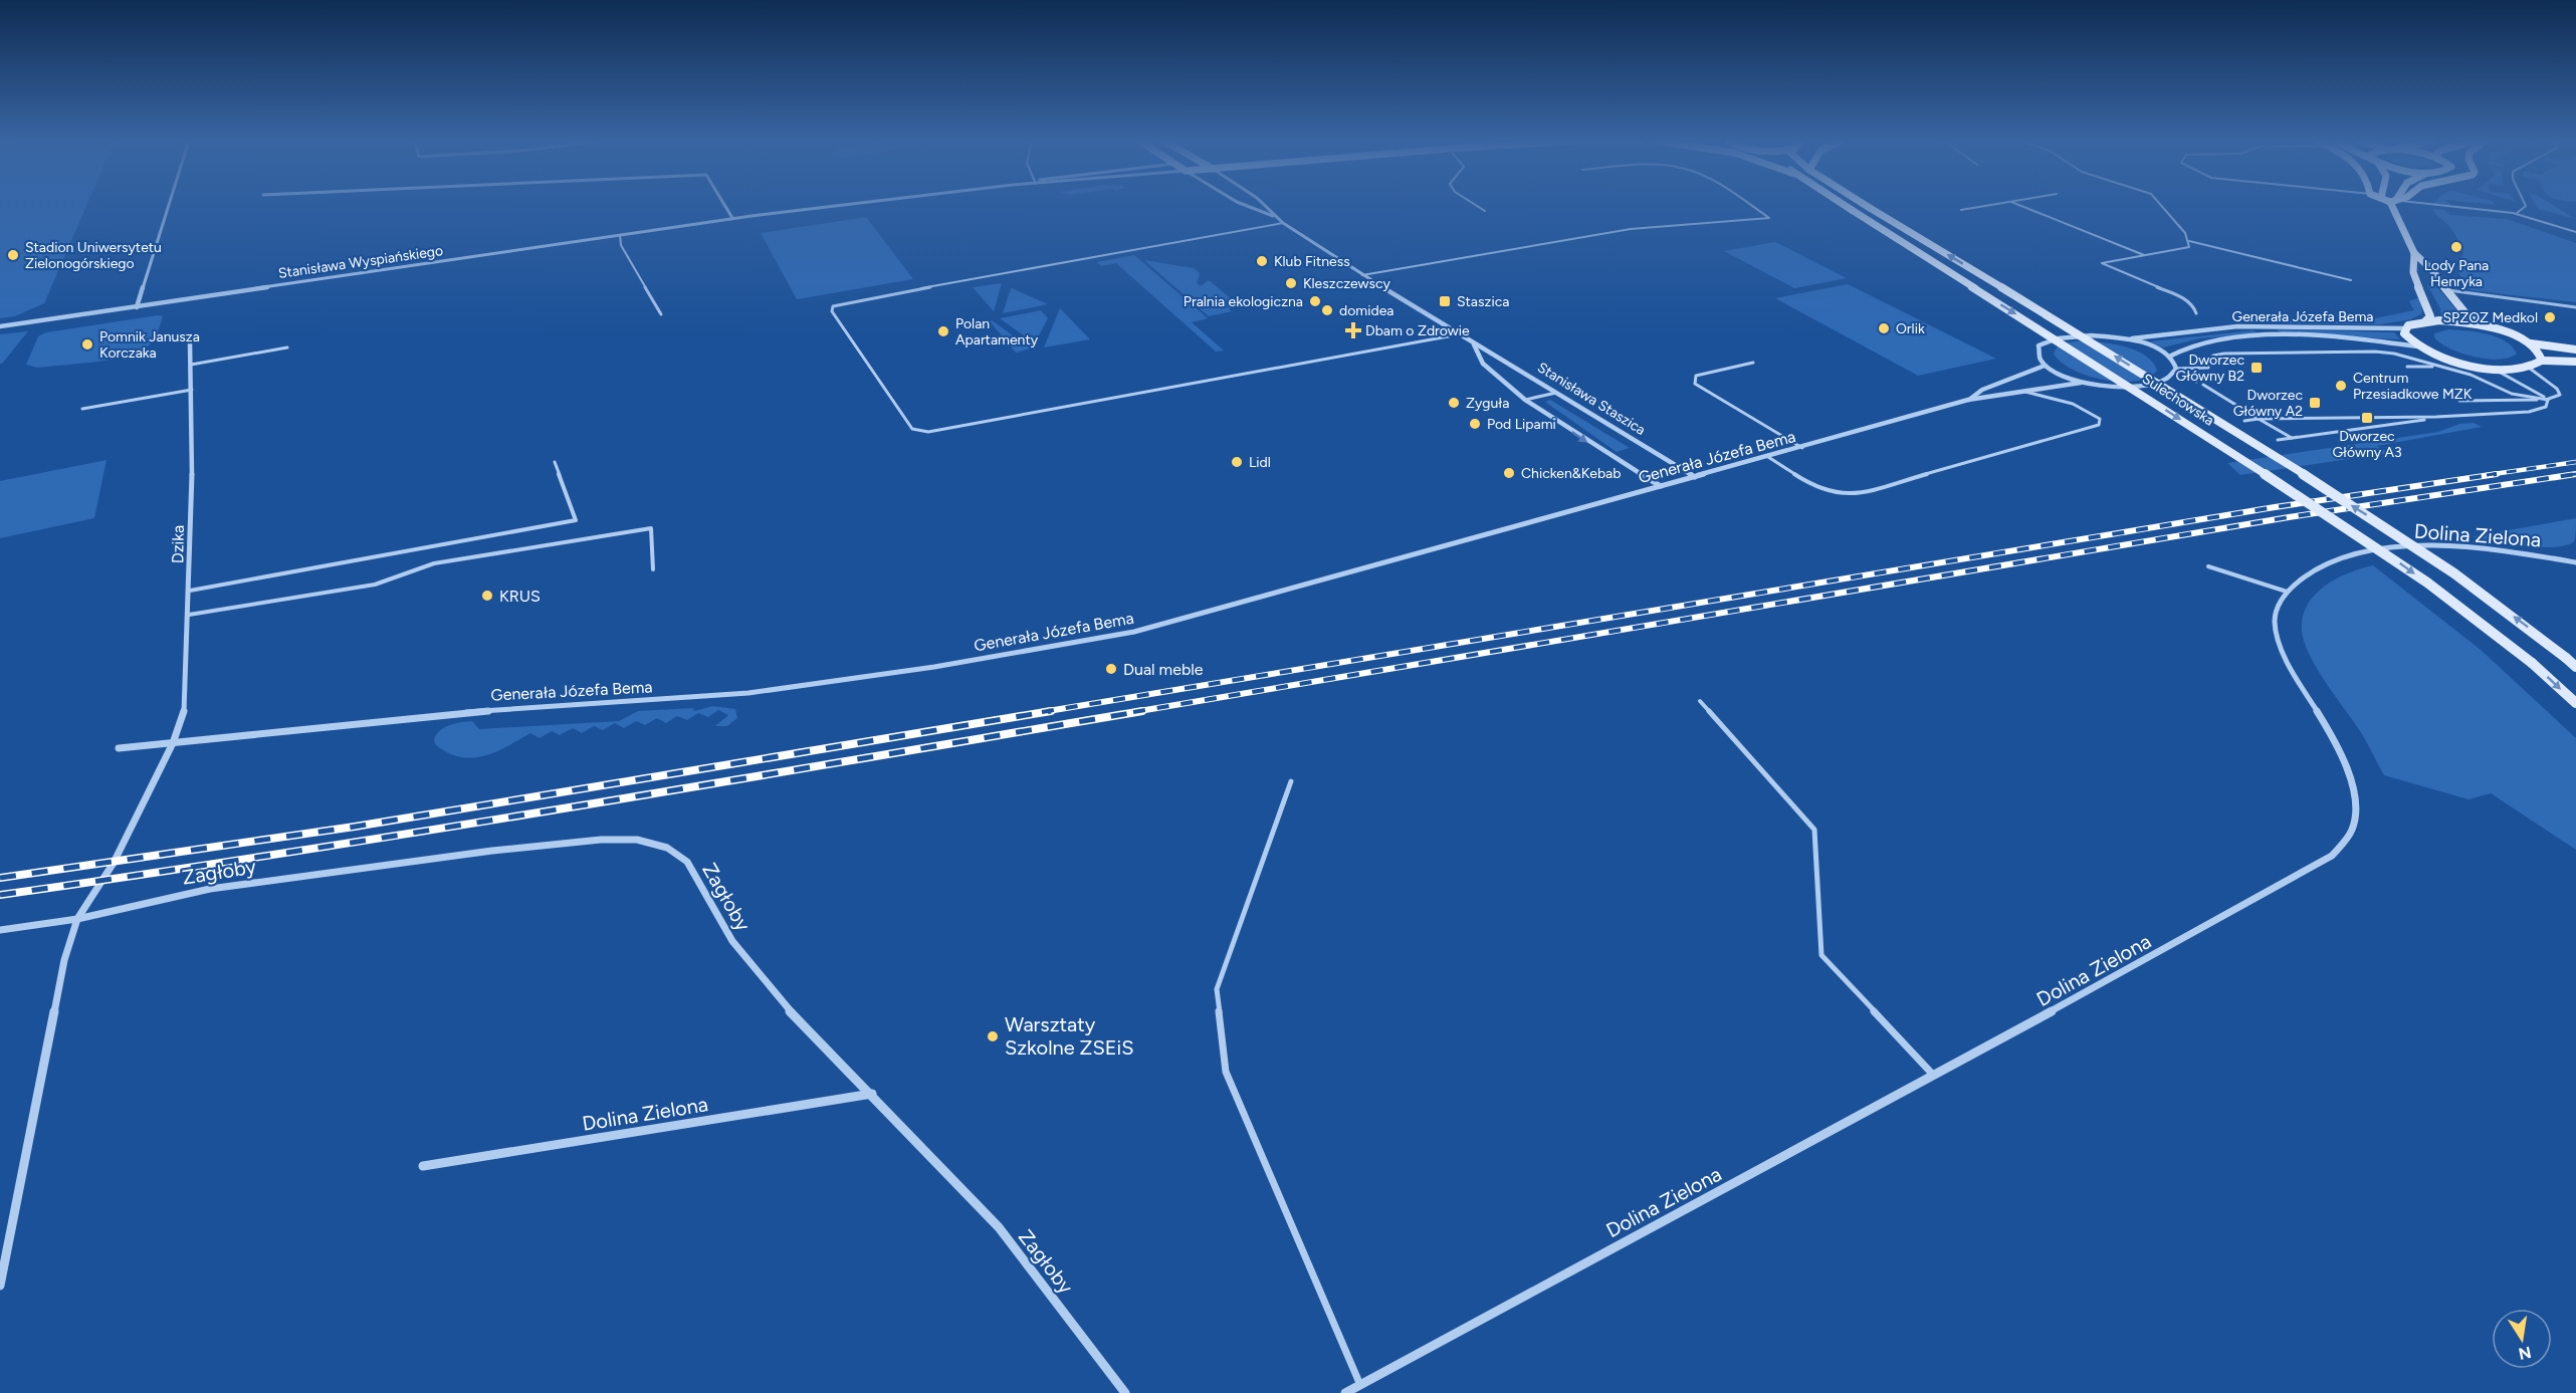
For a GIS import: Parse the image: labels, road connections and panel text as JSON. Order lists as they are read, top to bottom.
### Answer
{
  "streets": {
    "street": [
      "Stanisława Wyspiańskiego",
      "Generała Józefa Bema",
      "Stanisława Staszica",
      "Sulechowska",
      "Dolina Zielona",
      "Dzika",
      "Zagłoby"
    ]
  },
  "crossings": [
    ["Generała Józefa Bema", "Stanisława Staszica"],
    ["Generała Józefa Bema", "Dzika"],
    ["Dolina Zielona", "Zagłoby"],
    ["Dzika", "Zagłoby"]
  ],
  "places": {
    "other": [
      "Lody Pana Henryka",
      "Stadion Uniwersytetu Zielonogórskiego",
      "Klub Fitness",
      "Kleszczewscy",
      "Pralnia ekologiczna",
      "domidea",
      "SPZOZ Medkol",
      "Orlik",
      "Polan Apartamenty",
      "Pomnik Janusza Korczaka",
      "Centrum Przesiadkowe MZK",
      "Zyguła",
      "Pod Lipami",
      "Lidl",
      "Chicken&Kebab",
      "KRUS",
      "Dual meble",
      "Warsztaty Szkolne ZSEiS"
    ],
    "transit": [
      "Staszica",
      "Dworzec Główny B2",
      "Dworzec Główny A2",
      "Dworzec Główny A3"
    ],
    "health": ["Dbam o Zdrowie"]
  },
  "north": "bottom"
}
